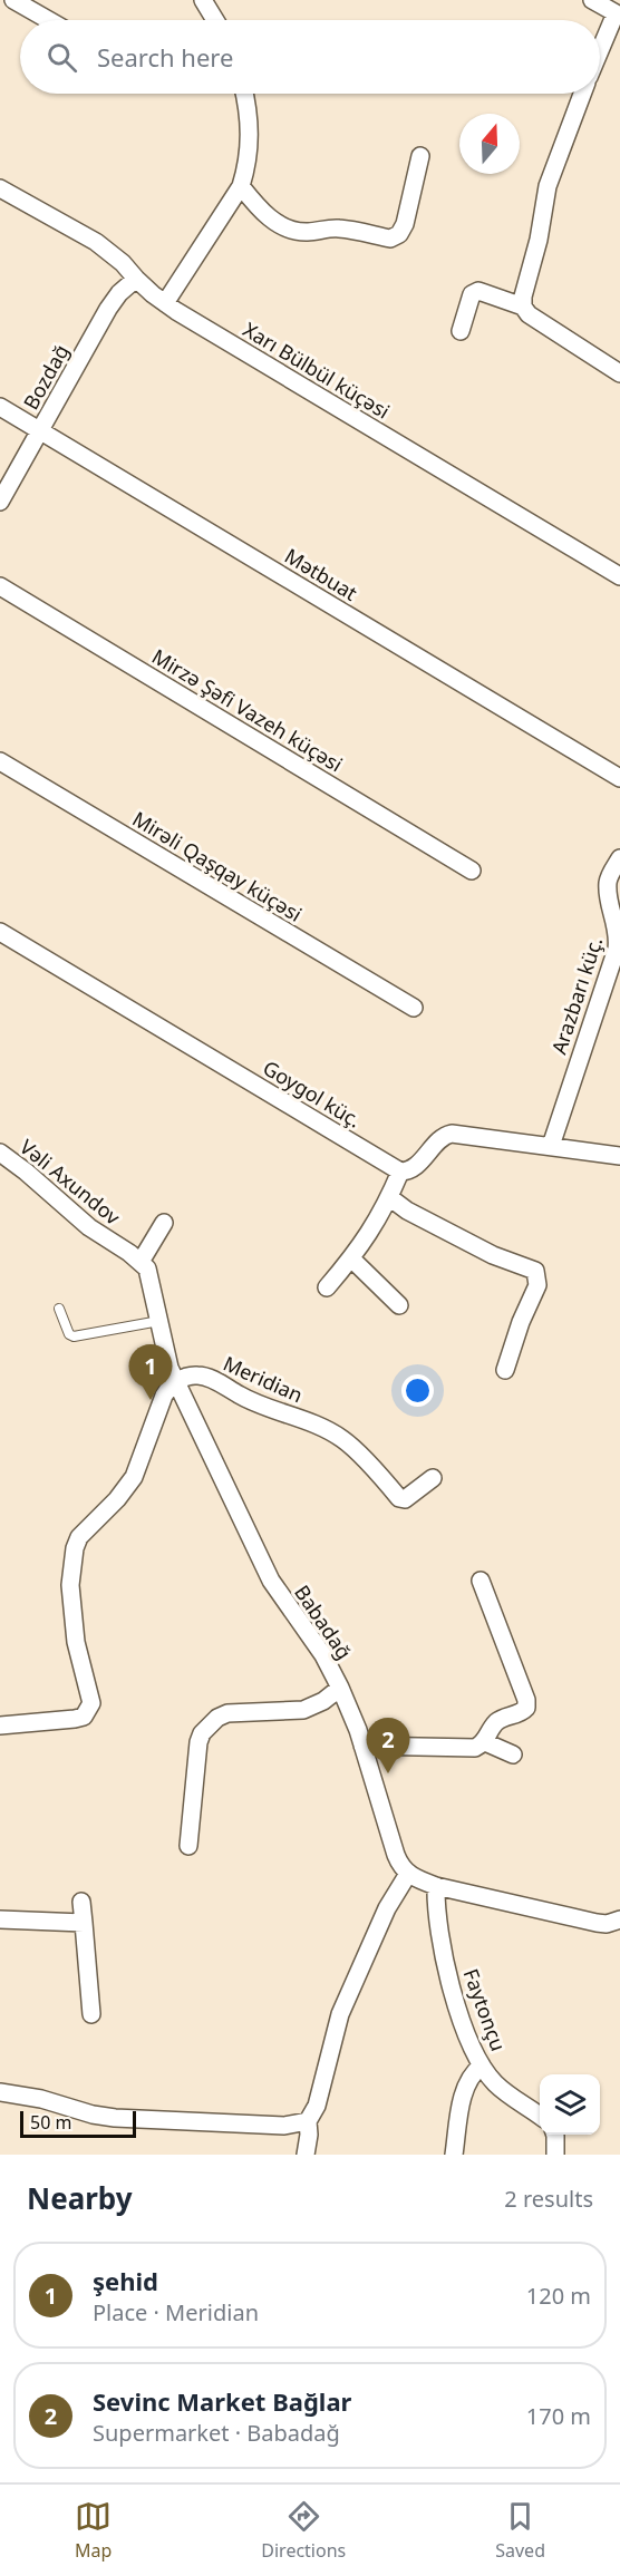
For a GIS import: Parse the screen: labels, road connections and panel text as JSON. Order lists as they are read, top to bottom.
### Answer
{
  "streets": {
    "street": [
      "Xarı Bülbül küçəsi",
      "Bozdağ",
      "Mətbuat",
      "Mirzə Şəfi Vazeh küçəsi",
      "Mirəli Qaşqay küçəsi",
      "Arazbarı küç.",
      "Goygol küç.",
      "Vəli Axundov",
      "Meridian",
      "Babadağ",
      "Faytonçu"
    ]
  },
  "crossings": [
    ["Xarı Bülbül küçəsi", "Bozdağ"],
    ["Bozdağ", "Mətbuat"],
    ["Meridian", "Babadağ"]
  ],
  "scale_bar": "50 m",
  "north": "top",
  "page": {
    "search": "Search here",
    "pins": ["1", "2"],
    "scale": "50 m",
    "heading": ["Nearby", "2 results"],
    "list": [
      {
        "mark": "1",
        "name": "şehid",
        "note": "Place · Meridian",
        "value": "120 m"
      },
      {
        "mark": "2",
        "name": "Sevinc Market Bağlar",
        "note": "Supermarket · Babadağ",
        "value": "170 m"
      }
    ],
    "nav": ["Map", "Directions", "Saved"]
  }
}
